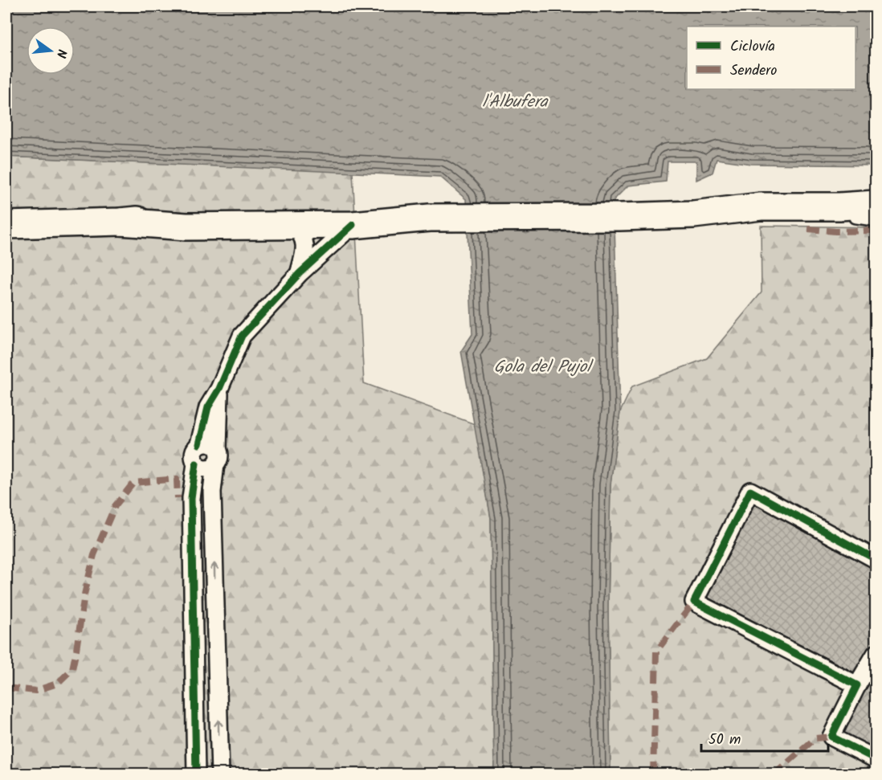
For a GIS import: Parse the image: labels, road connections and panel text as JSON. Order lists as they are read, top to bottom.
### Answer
{
  "water": ["l'Albufera", "Gola del Pujol"],
  "legend": ["Ciclovía", "Sendero"],
  "scale_bar": "50 m",
  "north": "right"
}
